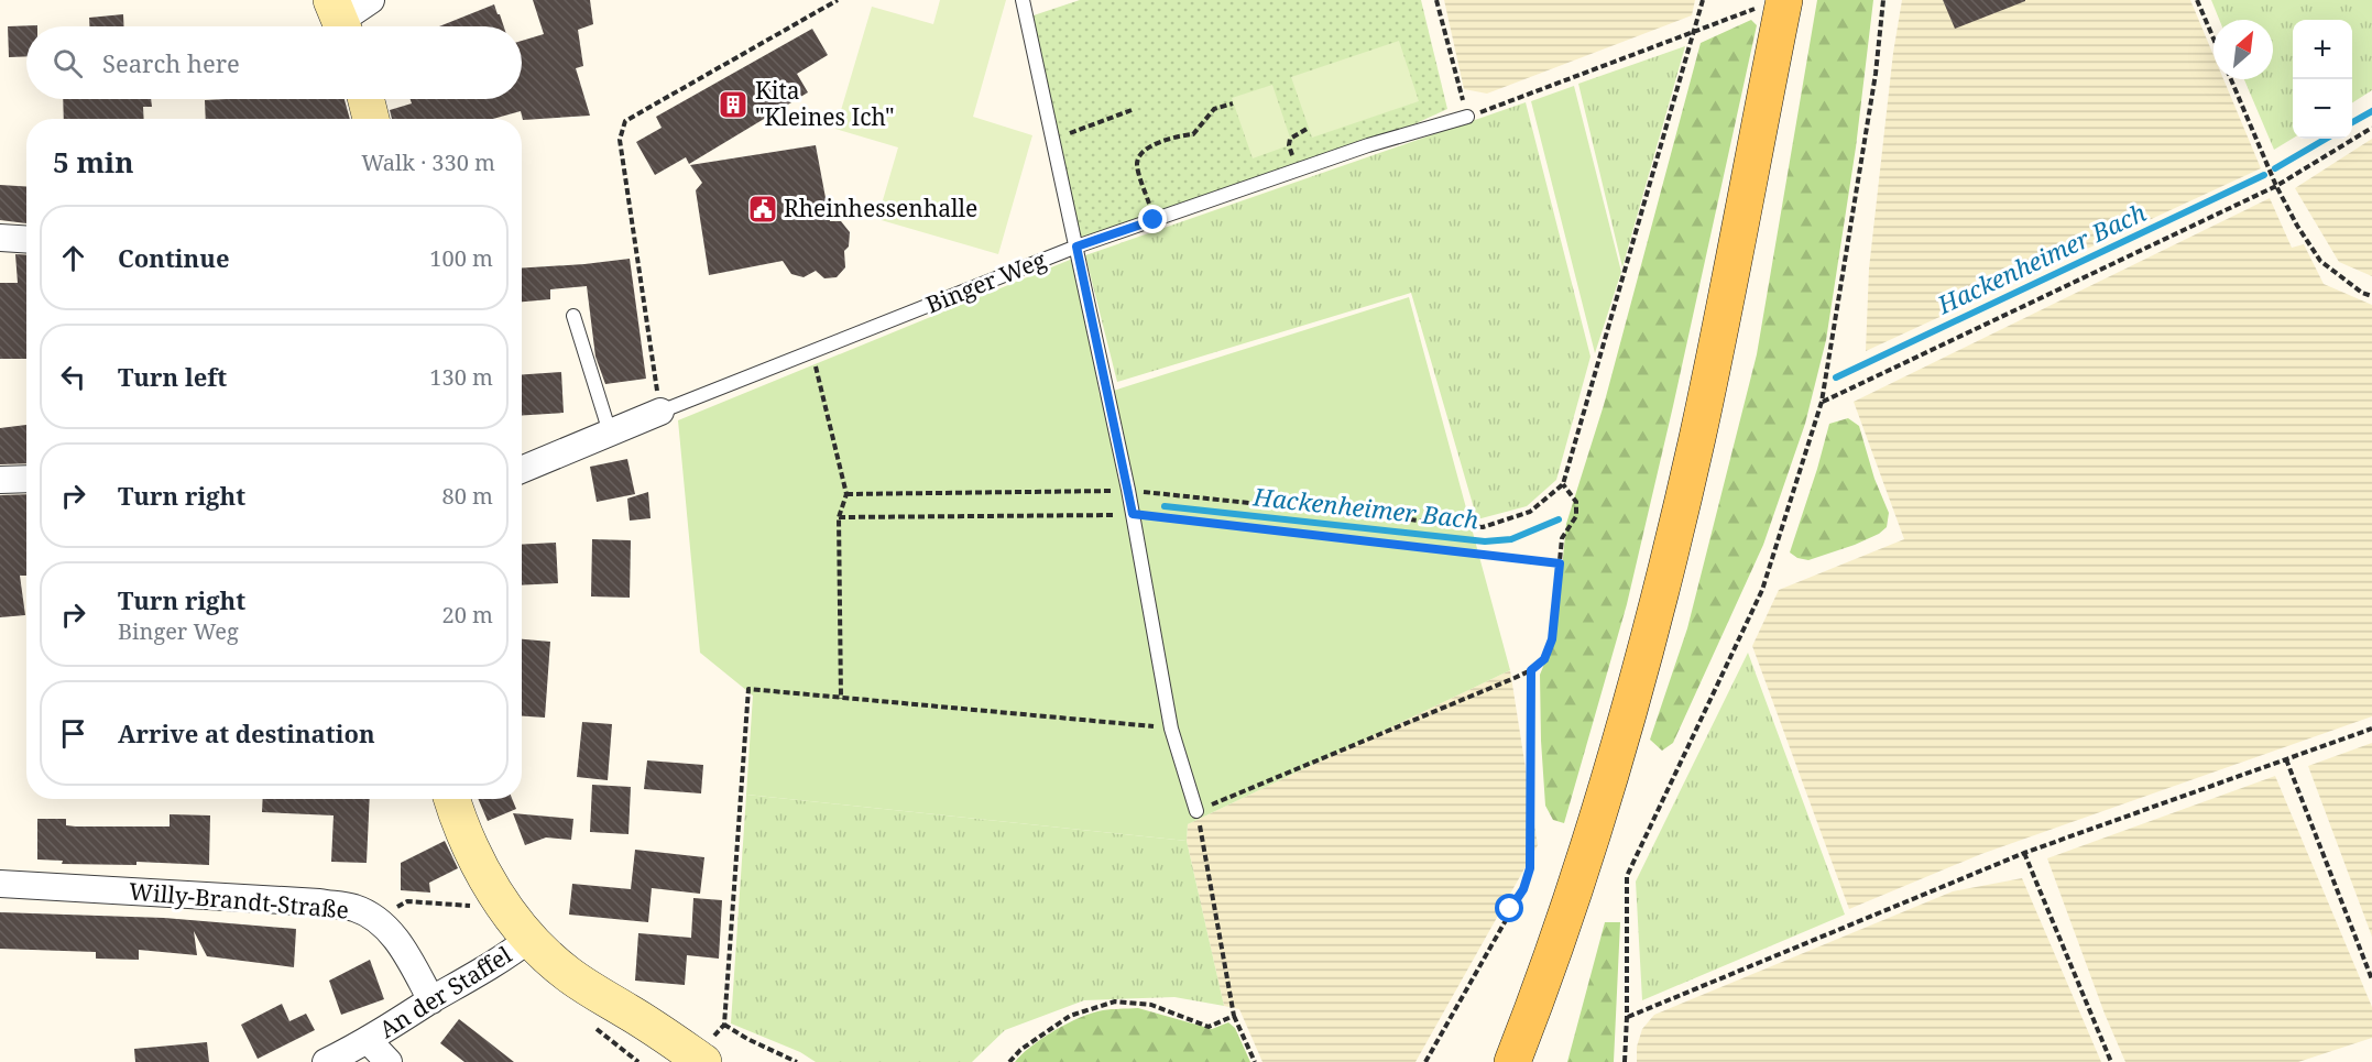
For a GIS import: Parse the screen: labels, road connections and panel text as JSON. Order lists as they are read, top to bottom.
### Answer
{
  "streets": {
    "street": ["Binger Weg", "Willy-Brandt-Straße", "An der Staffel"]
  },
  "crossings": [
    ["Willy-Brandt-Straße", "An der Staffel"]
  ],
  "water": ["Hackenheimer Bach"],
  "places": {
    "building": ["Kita \"Kleines Ich\""],
    "public building": ["Rheinhessenhalle"]
  },
  "north": "top right",
  "page": {
    "map_buttons": ["+", "−"],
    "search": "Search here",
    "heading": ["5 min", "Walk · 330 m"],
    "list": [
      ["Continue", "100 m"],
      ["Turn left", "130 m"],
      ["Turn right", "80 m"],
      ["Turn right", "Binger Weg", "20 m"],
      "Arrive at destination"
    ]
  }
}
